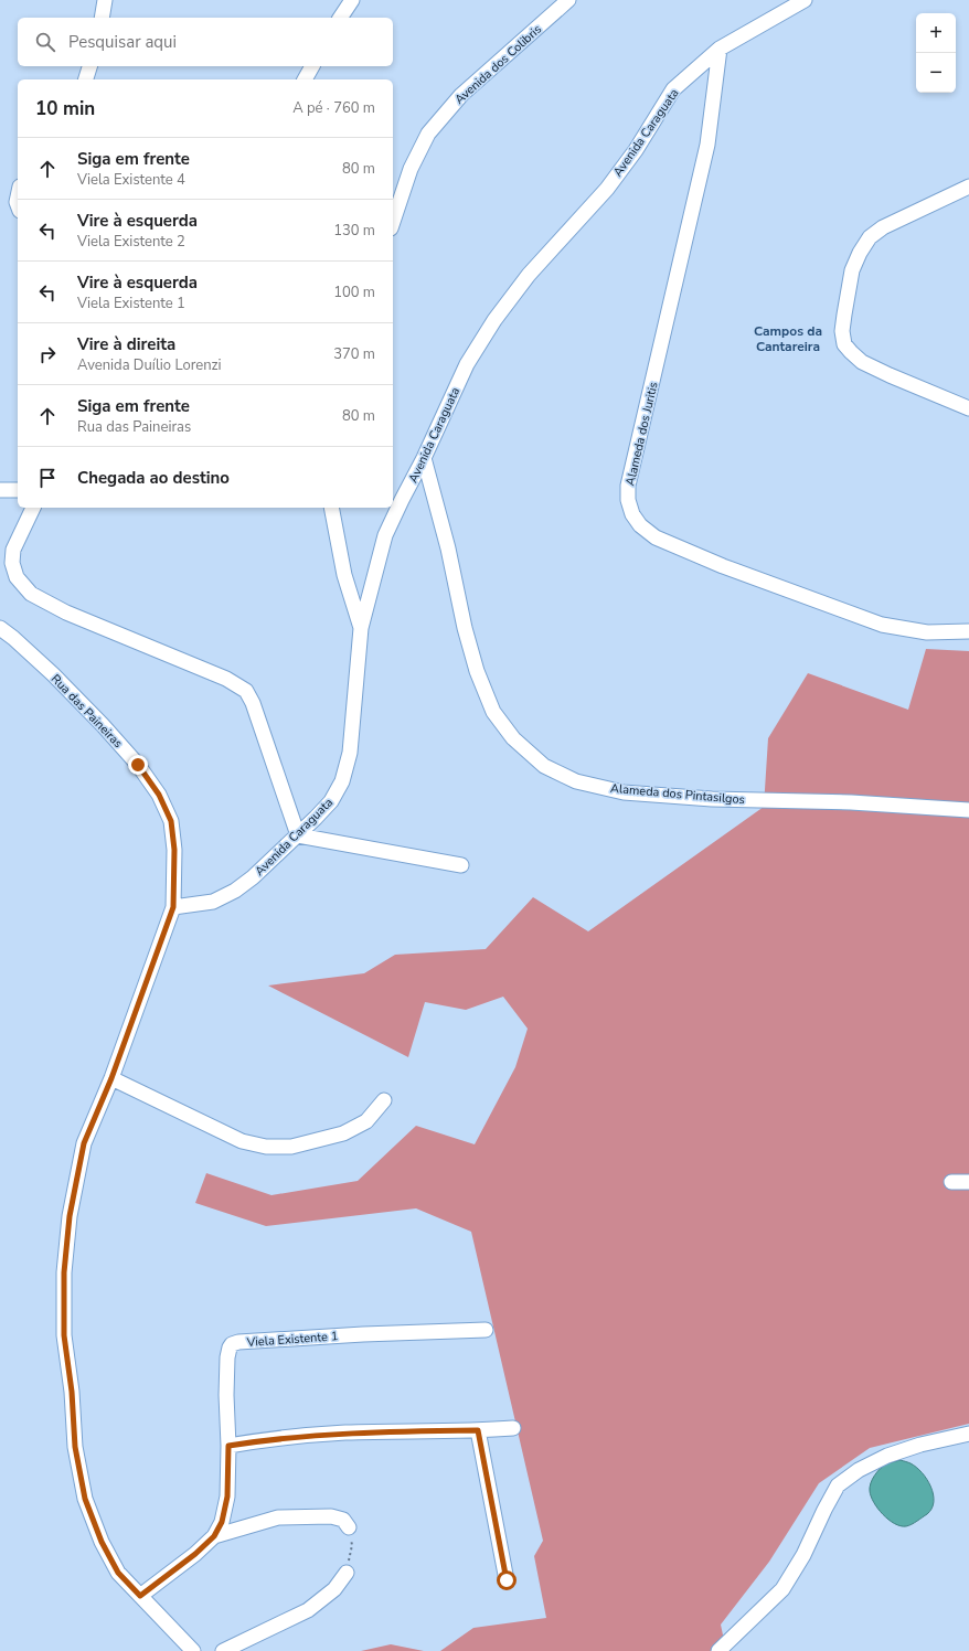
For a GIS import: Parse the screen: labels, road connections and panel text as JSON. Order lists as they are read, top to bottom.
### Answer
{
  "streets": {
    "street": [
      "Avenida dos Colibris",
      "Avenida Caraguata",
      "Alameda dos Juritis",
      "Rua das Paineiras",
      "Alameda dos Pintasilgos",
      "Viela Existente 1"
    ]
  },
  "crossings": [
    ["Avenida Caraguata", "Alameda dos Juritis"],
    ["Avenida Caraguata", "Rua das Paineiras"],
    ["Avenida Caraguata", "Alameda dos Pintasilgos"],
    ["Rua das Paineiras", "Viela Existente 1"]
  ],
  "districts": ["Campos da Cantareira"],
  "page": {
    "map_buttons": ["+", "−"],
    "search": "Pesquisar aqui",
    "heading": ["10 min", "A pé · 760 m"],
    "list": [
      ["Siga em frente", "Viela Existente 4", "80 m"],
      ["Vire à esquerda", "Viela Existente 2", "130 m"],
      ["Vire à esquerda", "Viela Existente 1", "100 m"],
      ["Vire à direita", "Avenida Duílio Lorenzi", "370 m"],
      ["Siga em frente", "Rua das Paineiras", "80 m"],
      "Chegada ao destino"
    ]
  }
}
